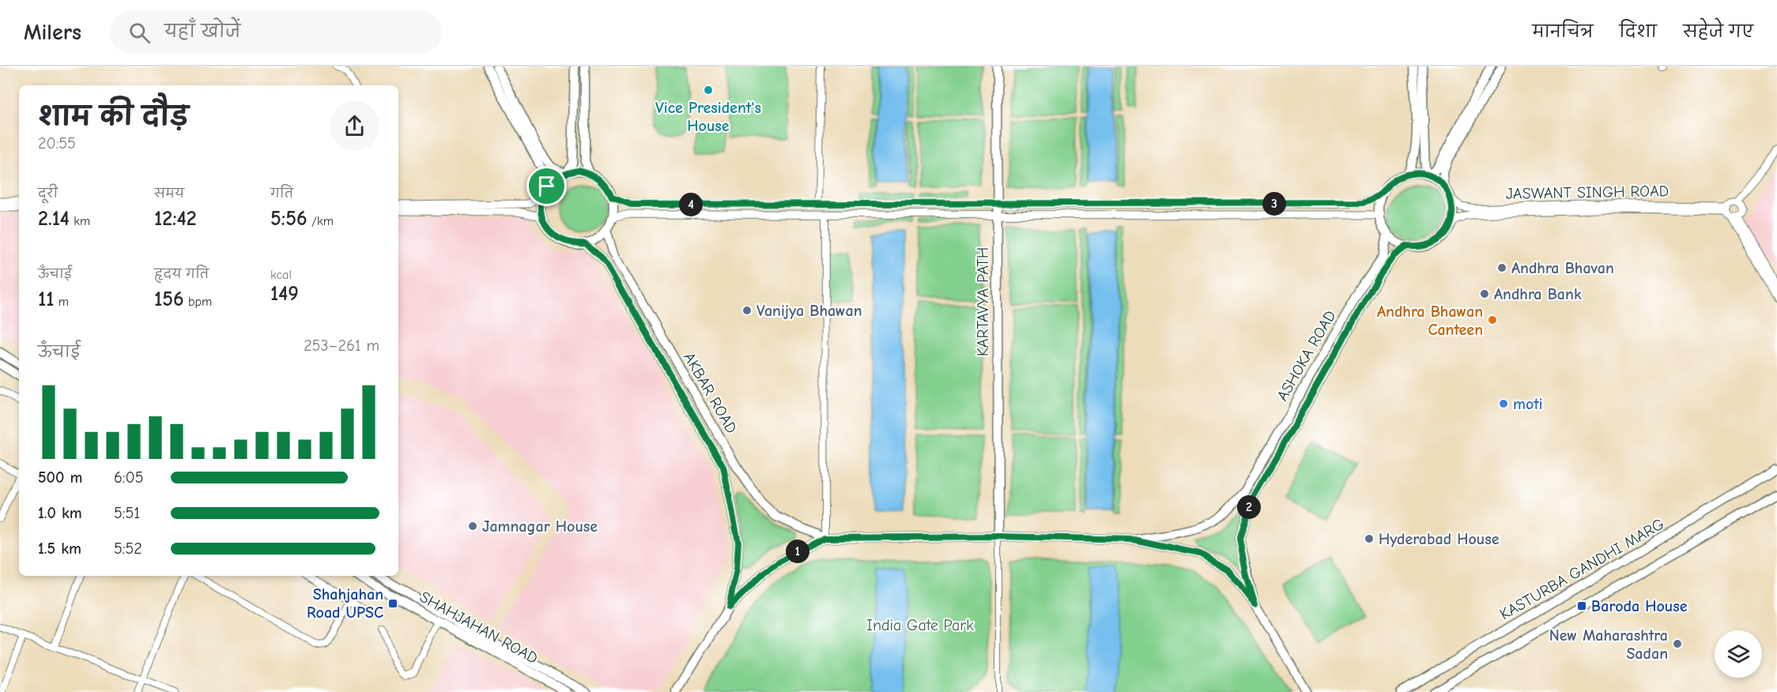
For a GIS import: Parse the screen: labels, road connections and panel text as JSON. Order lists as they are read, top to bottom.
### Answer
{
  "streets": {
    "main road": [
      "KARTAVYA PATH",
      "ASHOKA ROAD",
      "AKBAR ROAD",
      "KASTURBA GANDHI MARG",
      "SHAHJAHAN ROAD"
    ],
    "street": ["JASWANT SINGH ROAD"]
  },
  "crossings": [
    ["JASWANT SINGH ROAD", "ASHOKA ROAD"]
  ],
  "parks": ["India Gate Park"],
  "places": {
    "other": [
      "Vice President's House",
      "Andhra Bhavan",
      "Andhra Bank",
      "Vanijya Bhawan",
      "Andhra Bhawan Canteen",
      "moti",
      "Jamnagar House",
      "Hyderabad House",
      "New Maharashtra Sadan"
    ],
    "transit": ["Shahjahan Road UPSC", "Baroda House"]
  },
  "page": {
    "header": "Milers",
    "search": "यहाँ खोजें",
    "nav": ["मानचित्र", "दिशा", "सहेजे गए"],
    "heading": ["शाम की दौड़", "20:55"],
    "stats": [
      ["दूरी", "2.14 km"],
      ["समय", "12:42"],
      ["गति", "5:56 /km"],
      ["ऊँचाई", "11 m"],
      ["हृदय गति", "156 bpm"],
      ["kcal", "149"]
    ],
    "pins": [
      "3",
      "4",
      "2",
      "1"
    ],
    "chart": ["ऊँचाई", "253–261 m"],
    "list": [
      {
        "name": "500 m",
        "note": "6:05"
      },
      {
        "name": "1.0 km",
        "note": "5:51"
      },
      {
        "name": "1.5 km",
        "note": "5:52"
      }
    ]
  }
}
